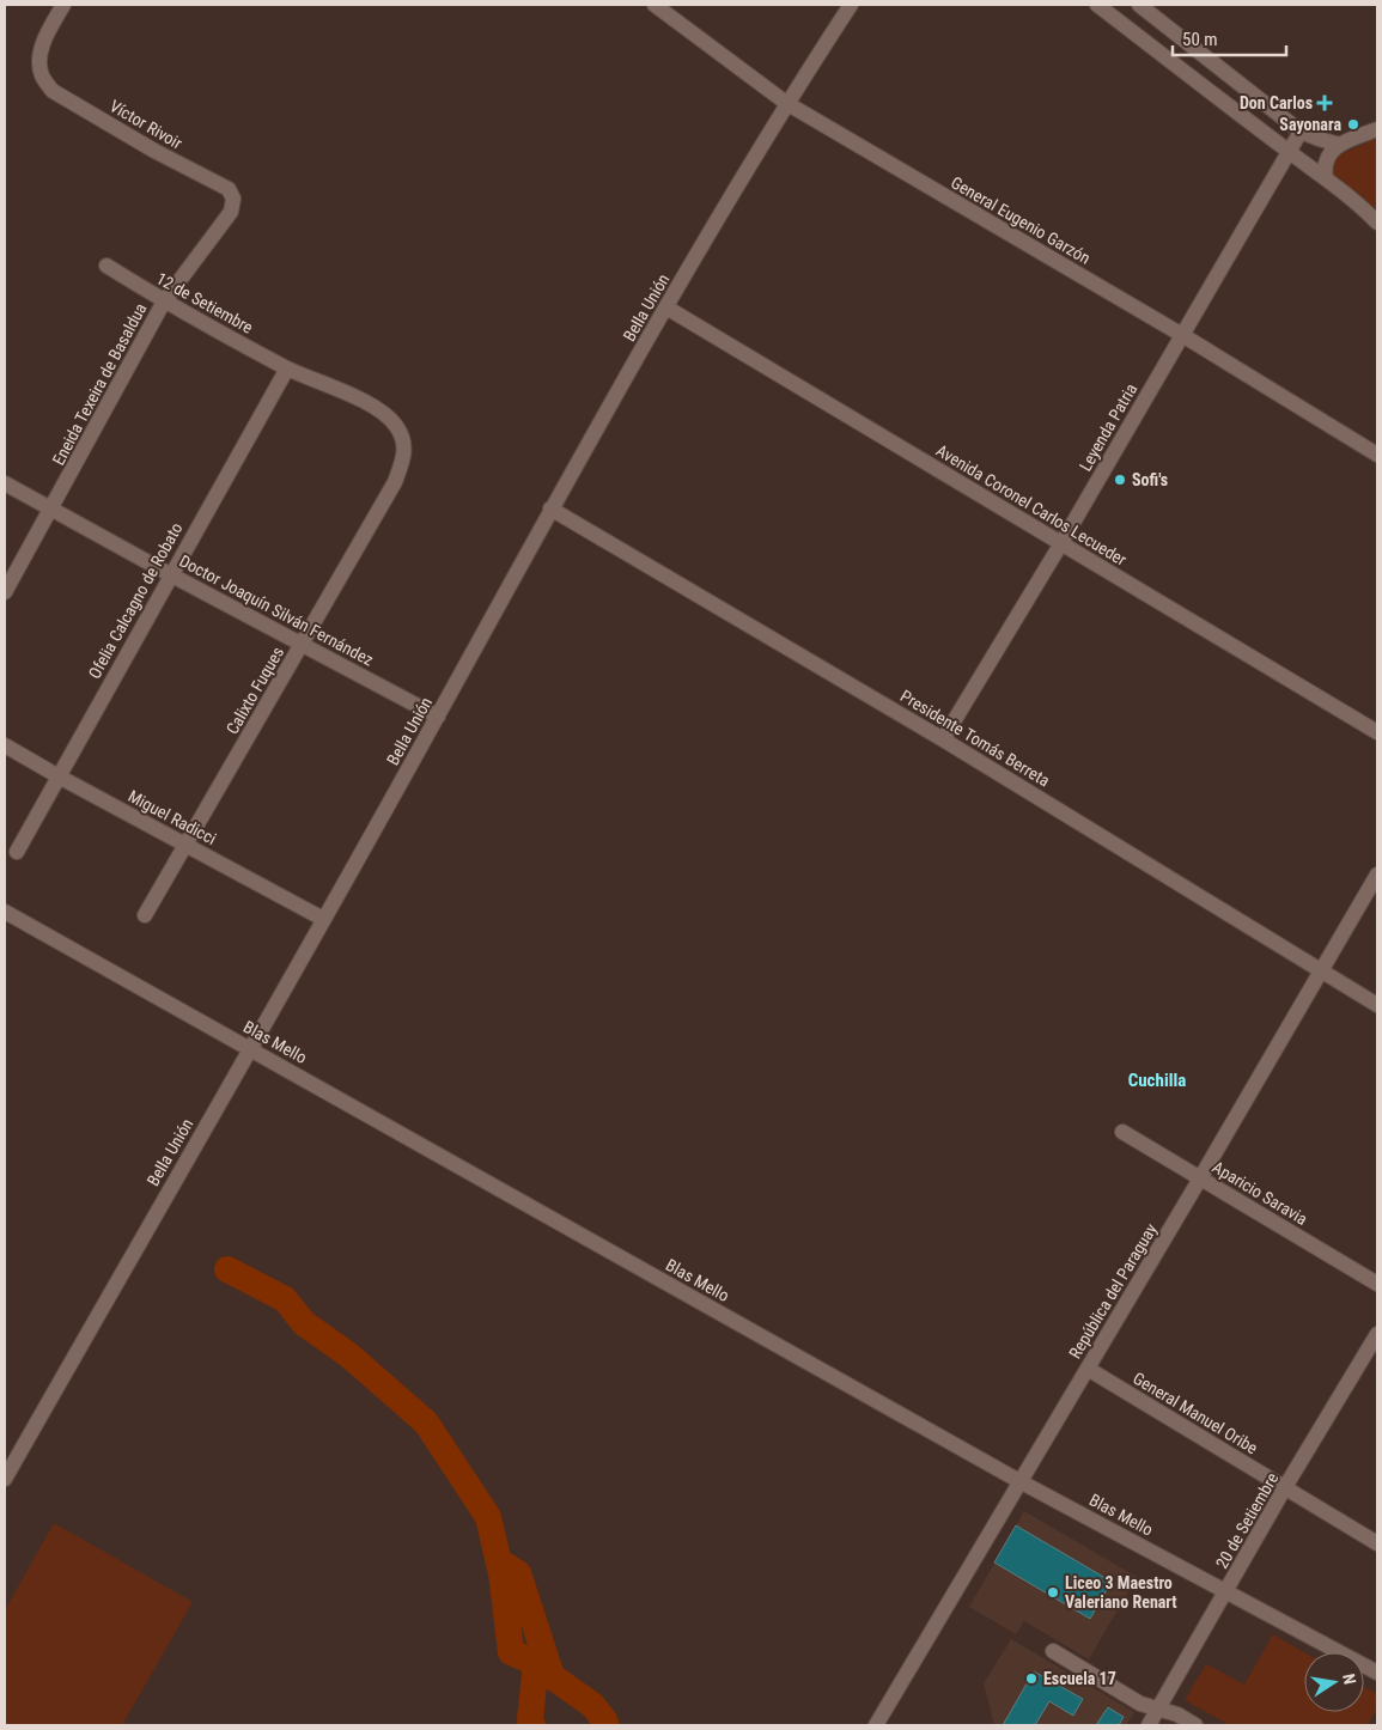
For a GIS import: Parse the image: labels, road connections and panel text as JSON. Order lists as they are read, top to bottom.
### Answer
{
  "streets": {
    "street": [
      "Víctor Rivoir",
      "General Eugenio Garzón",
      "12 de Setiembre",
      "Bella Unión",
      "Eneida Texeira de Basaldua",
      "Leyenda Patria",
      "Avenida Coronel Carlos Lecueder",
      "Ofelia Calcagno de Robato",
      "Doctor Joaquín Silván Fernández",
      "Calixto Fuques",
      "Presidente Tomás Berreta",
      "Miguel Radicci",
      "Blas Mello",
      "Aparicio Saravia",
      "República del Paraguay",
      "General Manuel Oribe",
      "20 de Setiembre"
    ]
  },
  "crossings": [
    ["Víctor Rivoir", "Eneida Texeira de Basaldua"],
    ["General Eugenio Garzón", "Bella Unión"],
    ["General Eugenio Garzón", "Leyenda Patria"],
    ["12 de Setiembre", "Eneida Texeira de Basaldua"],
    ["12 de Setiembre", "Ofelia Calcagno de Robato"],
    ["12 de Setiembre", "Calixto Fuques"],
    ["Bella Unión", "Avenida Coronel Carlos Lecueder"],
    ["Bella Unión", "Doctor Joaquín Silván Fernández"],
    ["Bella Unión", "Presidente Tomás Berreta"],
    ["Bella Unión", "Miguel Radicci"],
    ["Bella Unión", "Blas Mello"],
    ["Eneida Texeira de Basaldua", "Doctor Joaquín Silván Fernández"],
    ["Leyenda Patria", "Avenida Coronel Carlos Lecueder"],
    ["Leyenda Patria", "Presidente Tomás Berreta"],
    ["Ofelia Calcagno de Robato", "Doctor Joaquín Silván Fernández"],
    ["Ofelia Calcagno de Robato", "Miguel Radicci"],
    ["Doctor Joaquín Silván Fernández", "Calixto Fuques"],
    ["Calixto Fuques", "Miguel Radicci"],
    ["Presidente Tomás Berreta", "República del Paraguay"],
    ["Blas Mello", "República del Paraguay"],
    ["Blas Mello", "20 de Setiembre"],
    ["Aparicio Saravia", "República del Paraguay"],
    ["República del Paraguay", "General Manuel Oribe"],
    ["General Manuel Oribe", "20 de Setiembre"]
  ],
  "districts": ["Cuchilla"],
  "places": {
    "health": ["Don Carlos"],
    "other": [
      "Sayonara",
      "Sofi's",
      "Liceo 3 Maestro Valeriano Renart",
      "Escuela 17"
    ]
  },
  "scale_bar": "50 m",
  "north": "right"
}
